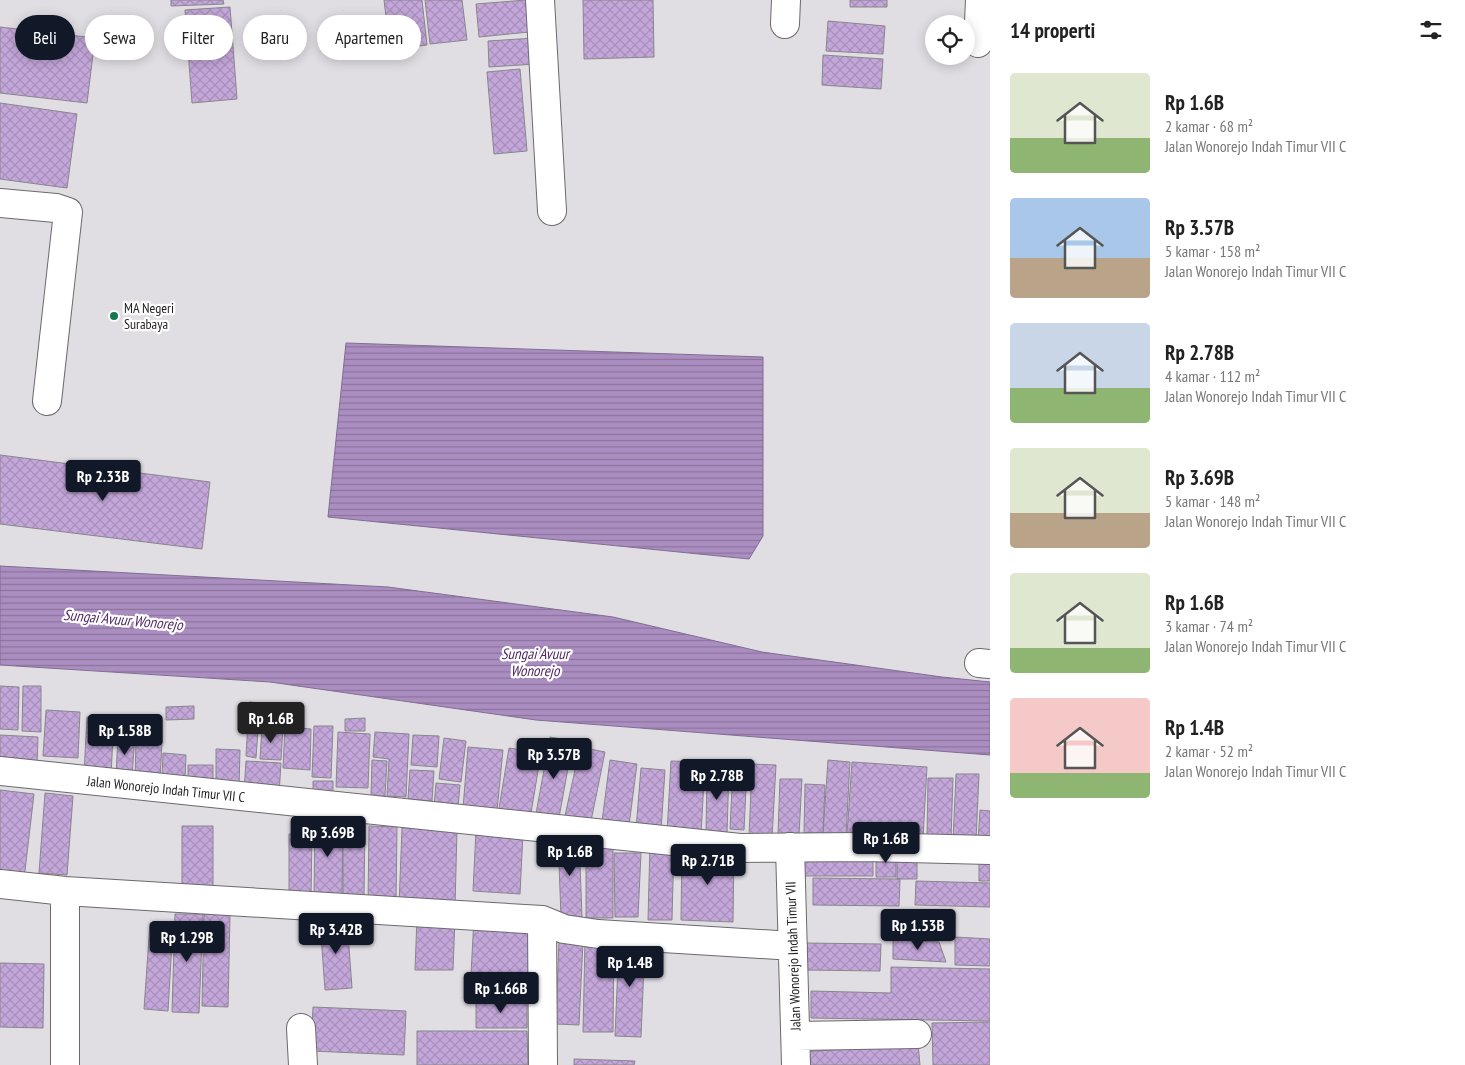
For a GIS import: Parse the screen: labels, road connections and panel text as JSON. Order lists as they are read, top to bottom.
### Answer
{
  "streets": {
    "street": ["Jalan Wonorejo Indah Timur VII C", "Jalan Wonorejo Indah Timur VII"]
  },
  "crossings": [
    ["Jalan Wonorejo Indah Timur VII C", "Jalan Wonorejo Indah Timur VII"]
  ],
  "water": ["Sungai Avuur Wonorejo"],
  "places": ["MA Negeri Surabaya"],
  "page": {
    "heading": "14 properti",
    "chip": [
      "Beli",
      "Sewa",
      "Filter",
      "Baru",
      "Apartemen"
    ],
    "list": [
      {
        "name": "Rp 1.6B",
        "note": "2 kamar · 68 m² · Jalan Wonorejo Indah Timur VII C"
      },
      {
        "name": "Rp 3.57B",
        "note": "5 kamar · 158 m² · Jalan Wonorejo Indah Timur VII C"
      },
      {
        "name": "Rp 2.78B",
        "note": "4 kamar · 112 m² · Jalan Wonorejo Indah Timur VII C"
      },
      {
        "name": "Rp 3.69B",
        "note": "5 kamar · 148 m² · Jalan Wonorejo Indah Timur VII C"
      },
      {
        "name": "Rp 1.6B",
        "note": "3 kamar · 74 m² · Jalan Wonorejo Indah Timur VII C"
      },
      {
        "name": "Rp 1.4B",
        "note": "2 kamar · 52 m² · Jalan Wonorejo Indah Timur VII C"
      }
    ],
    "price": [
      "Rp 2.33B",
      "Rp 1.6B",
      "Rp 1.58B",
      "Rp 3.57B",
      "Rp 2.78B",
      "Rp 3.69B",
      "Rp 1.6B",
      "Rp 1.6B",
      "Rp 2.71B",
      "Rp 1.53B",
      "Rp 3.42B",
      "Rp 1.29B",
      "Rp 1.4B",
      "Rp 1.66B"
    ]
  }
}
